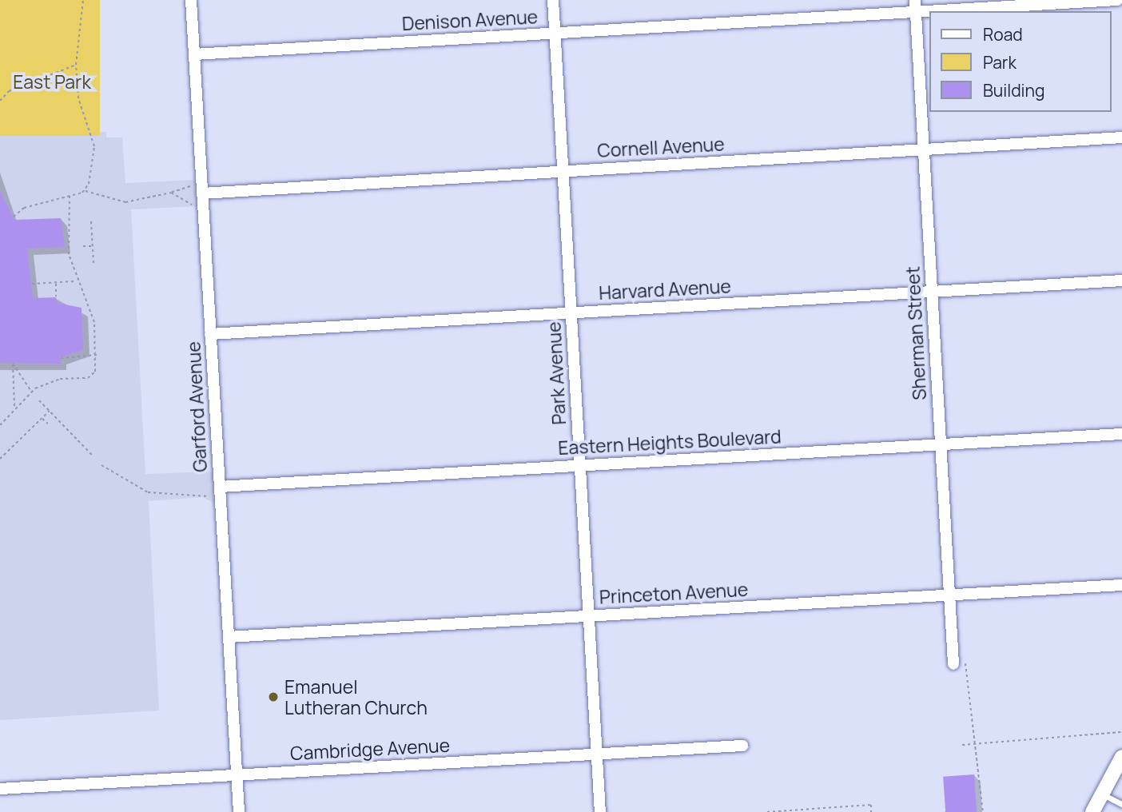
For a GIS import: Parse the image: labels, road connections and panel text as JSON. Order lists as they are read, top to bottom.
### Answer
{
  "streets": {
    "street": [
      "Denison Avenue",
      "Cornell Avenue",
      "Harvard Avenue",
      "Sherman Street",
      "Park Avenue",
      "Garford Avenue",
      "Eastern Heights Boulevard",
      "Princeton Avenue",
      "Cambridge Avenue"
    ]
  },
  "crossings": [
    ["Denison Avenue", "Sherman Street"],
    ["Denison Avenue", "Park Avenue"],
    ["Denison Avenue", "Garford Avenue"],
    ["Cornell Avenue", "Sherman Street"],
    ["Cornell Avenue", "Park Avenue"],
    ["Cornell Avenue", "Garford Avenue"],
    ["Harvard Avenue", "Sherman Street"],
    ["Harvard Avenue", "Park Avenue"],
    ["Harvard Avenue", "Garford Avenue"],
    ["Sherman Street", "Eastern Heights Boulevard"],
    ["Sherman Street", "Princeton Avenue"],
    ["Park Avenue", "Eastern Heights Boulevard"],
    ["Park Avenue", "Princeton Avenue"],
    ["Park Avenue", "Cambridge Avenue"],
    ["Garford Avenue", "Eastern Heights Boulevard"],
    ["Garford Avenue", "Princeton Avenue"],
    ["Garford Avenue", "Cambridge Avenue"]
  ],
  "parks": ["East Park"],
  "places": ["Emanuel Lutheran Church"],
  "legend": ["Road", "Park", "Building"]
}
